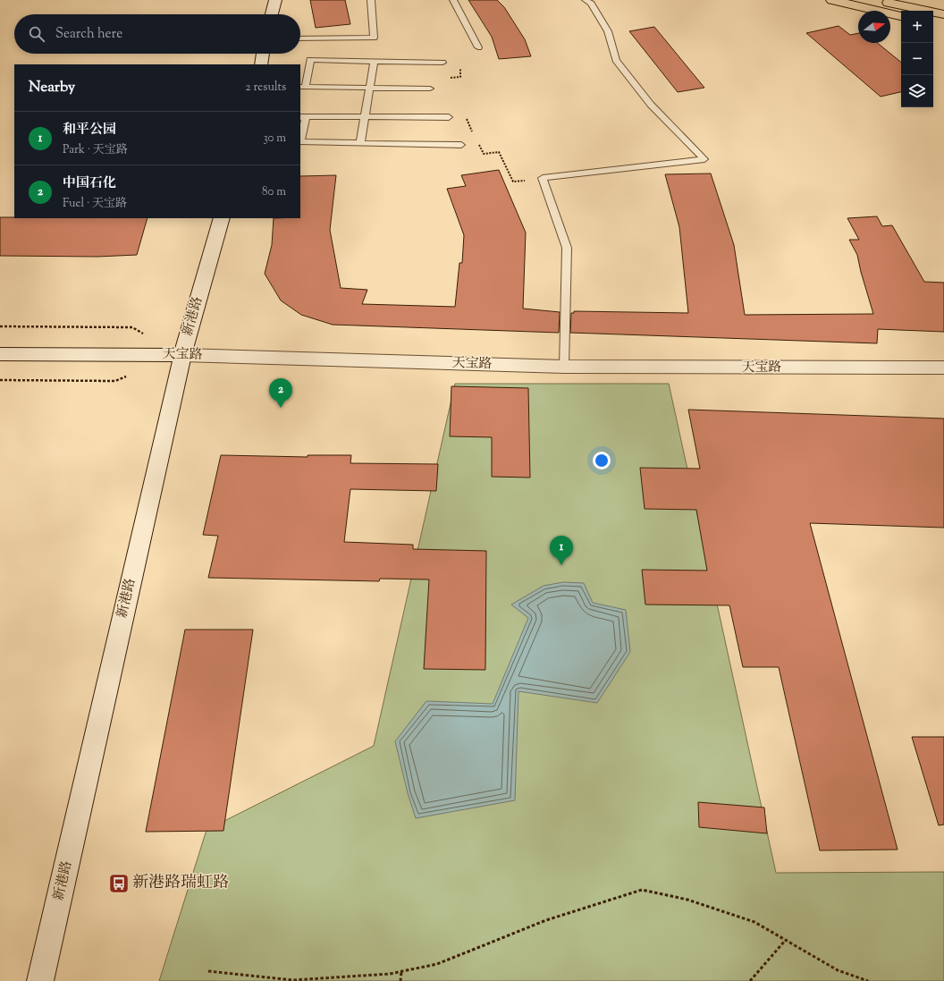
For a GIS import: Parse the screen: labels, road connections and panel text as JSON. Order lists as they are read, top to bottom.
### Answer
{
  "streets": {
    "street": ["新港路", "天宝路"]
  },
  "crossings": [
    ["新港路", "天宝路"]
  ],
  "places": {
    "bus stop": ["新港路瑞虹路"]
  },
  "north": "right",
  "page": {
    "map_buttons": ["+", "−"],
    "search": "Search here",
    "heading": ["Nearby", "2 results"],
    "list": [
      {
        "mark": "1",
        "name": "和平公园",
        "note": "Park · 天宝路",
        "value": "30 m"
      },
      {
        "mark": "2",
        "name": "中国石化",
        "note": "Fuel · 天宝路",
        "value": "80 m"
      }
    ],
    "pins": ["2", "1"]
  }
}
